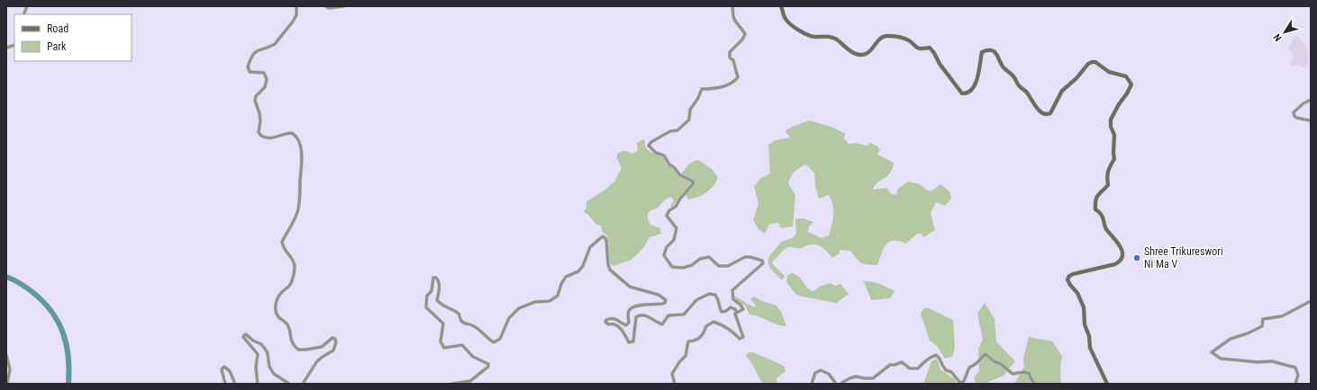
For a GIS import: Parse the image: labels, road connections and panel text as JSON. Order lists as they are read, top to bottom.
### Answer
{
  "places": ["Shree Trikureswori Ni Ma V"],
  "legend": ["Road", "Park"],
  "north": "bottom left"
}
